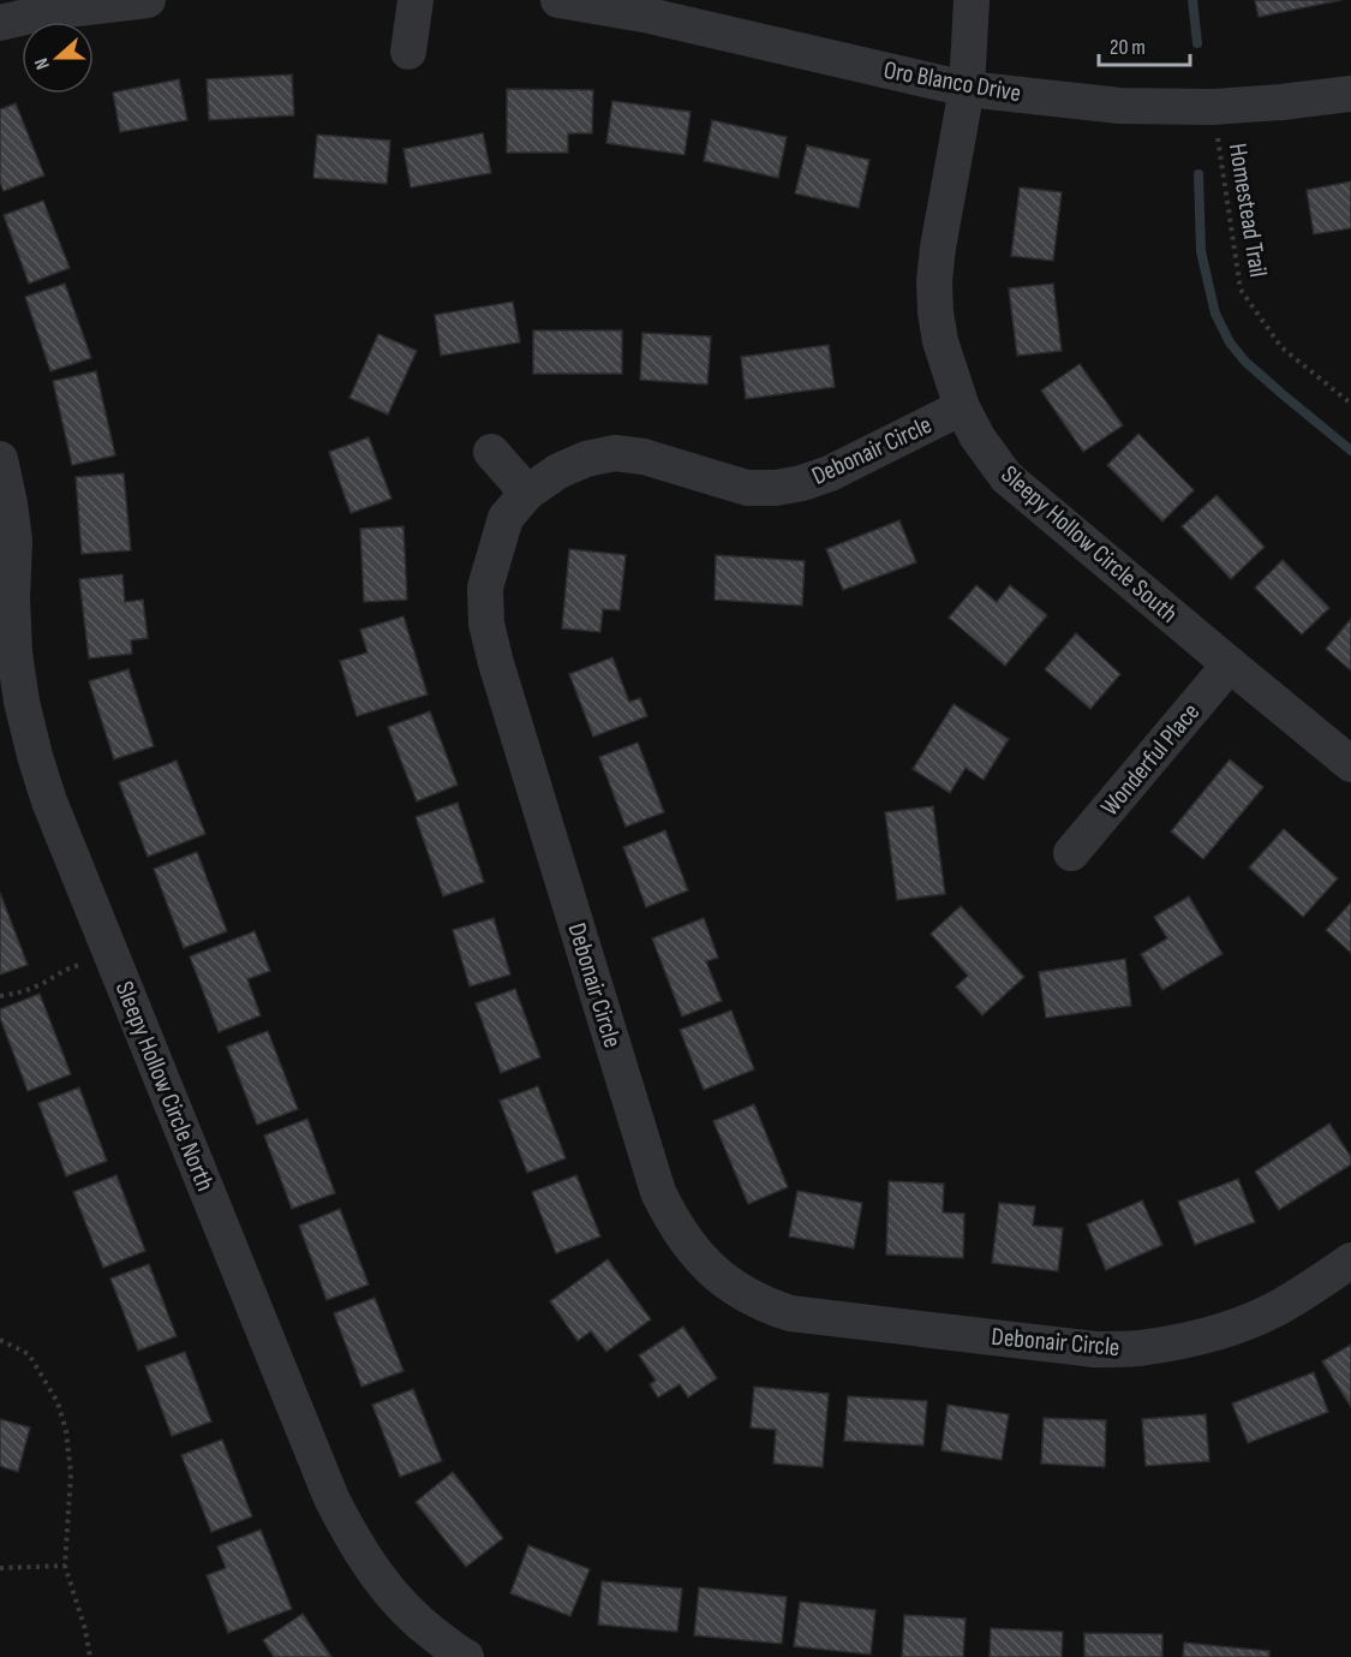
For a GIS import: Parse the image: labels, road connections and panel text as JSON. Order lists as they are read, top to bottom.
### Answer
{
  "streets": {
    "street": [
      "Oro Blanco Drive",
      "Debonair Circle",
      "Sleepy Hollow Circle South",
      "Wonderful Place",
      "Sleepy Hollow Circle North"
    ],
    "path": ["Homestead Trail"]
  },
  "crossings": [
    ["Oro Blanco Drive", "Homestead Trail"],
    ["Oro Blanco Drive", "Sleepy Hollow Circle South"],
    ["Debonair Circle", "Sleepy Hollow Circle South"],
    ["Sleepy Hollow Circle South", "Wonderful Place"]
  ],
  "scale_bar": "20 m",
  "north": "left"
}
